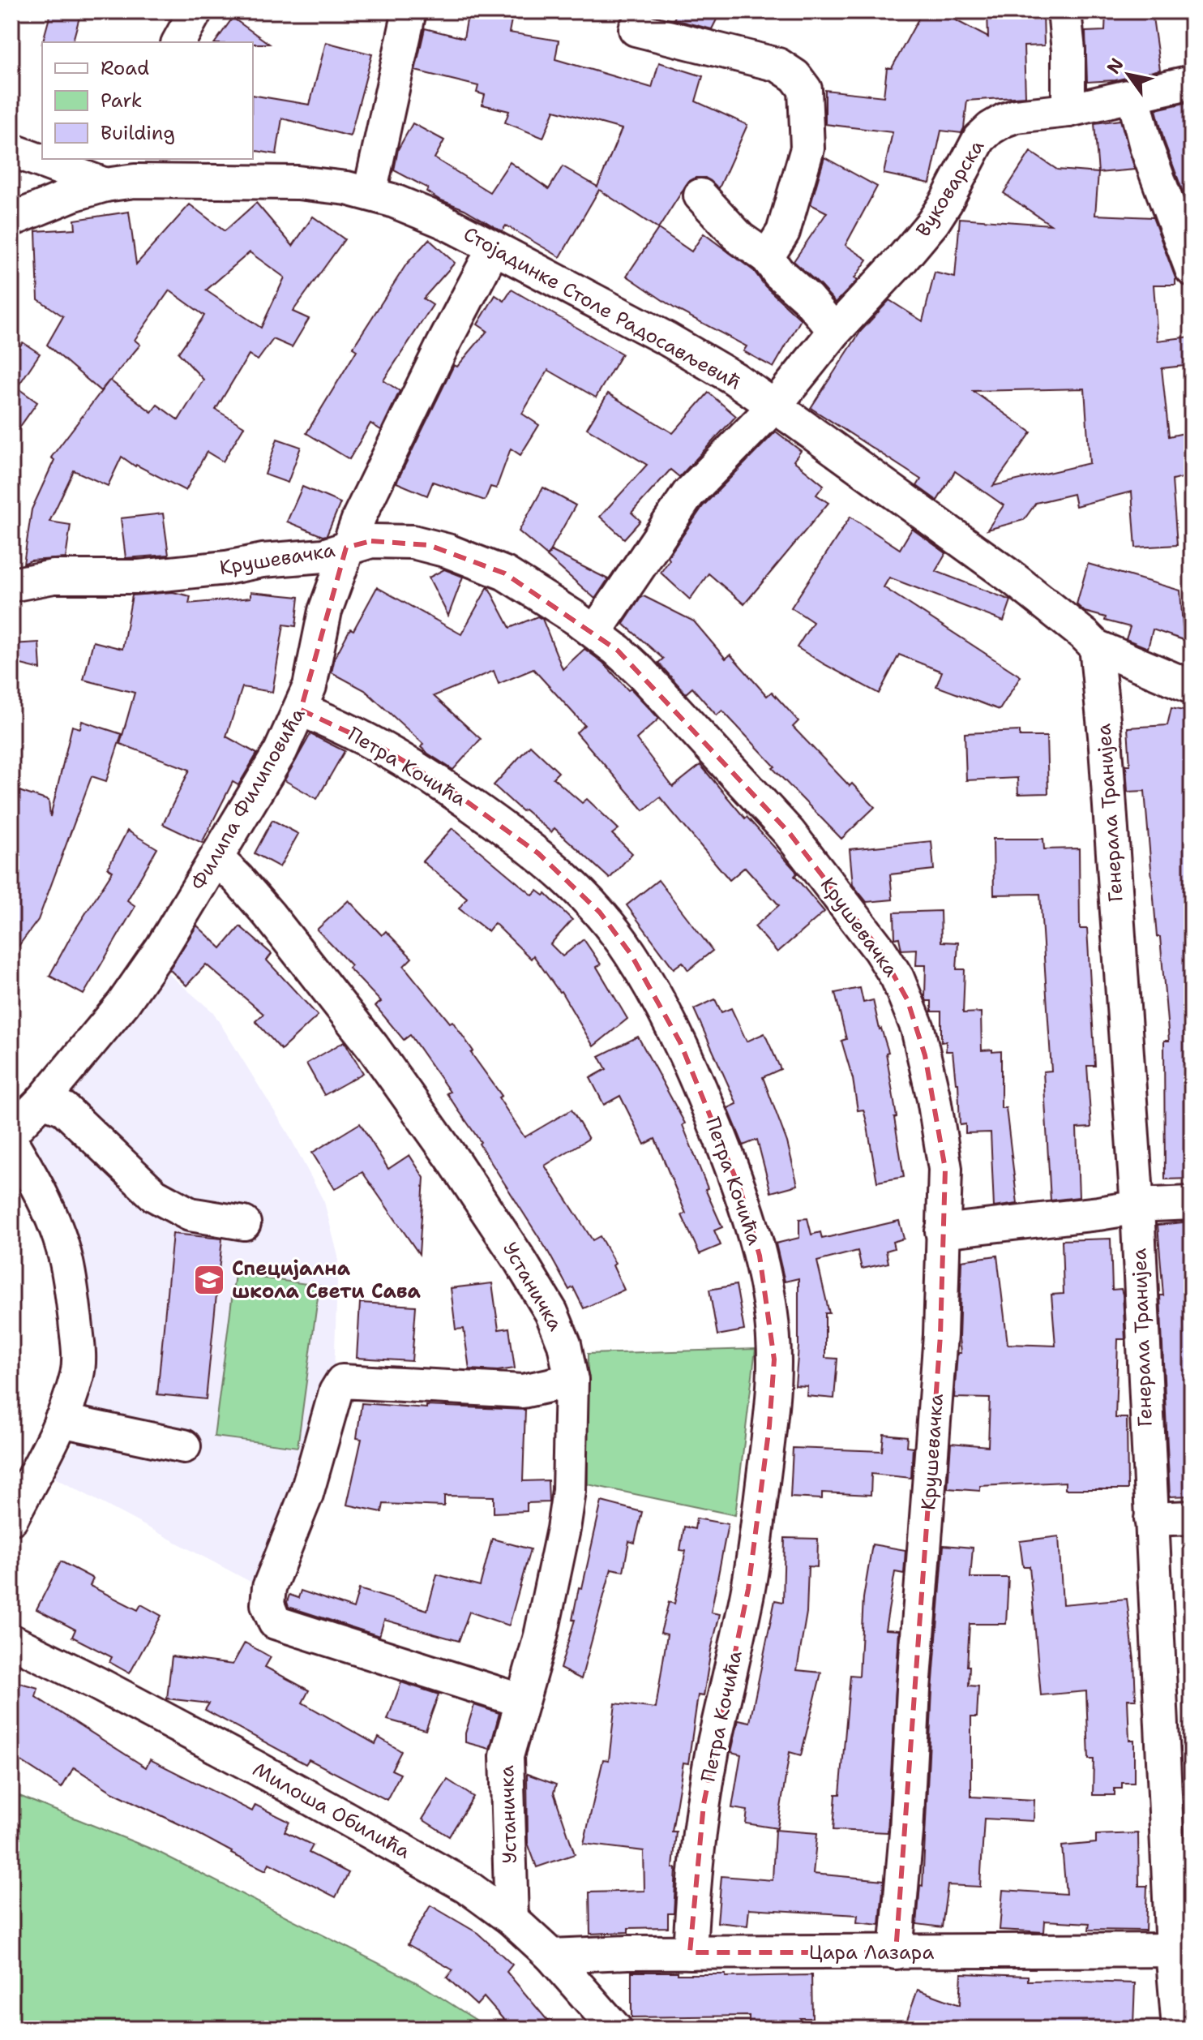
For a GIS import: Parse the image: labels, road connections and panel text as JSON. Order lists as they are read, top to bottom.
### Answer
{
  "streets": {
    "street": [
      "Вуковарска",
      "Стојадинке Столе Радосављевић",
      "Крушевачка",
      "Петра Кочића",
      "Филипа Филиповића",
      "Генерала Транијеа",
      "Устаничка",
      "Милоша Обилића",
      "Цара Лазара"
    ]
  },
  "crossings": [
    ["Вуковарска", "Стојадинке Столе Радосављевић"],
    ["Вуковарска", "Крушевачка"],
    ["Стојадинке Столе Радосављевић", "Филипа Филиповића"],
    ["Стојадинке Столе Радосављевић", "Генерала Транијеа"],
    ["Крушевачка", "Филипа Филиповића"],
    ["Крушевачка", "Цара Лазара"],
    ["Петра Кочића", "Филипа Филиповића"],
    ["Петра Кочића", "Цара Лазара"],
    ["Филипа Филиповића", "Устаничка"],
    ["Генерала Транијеа", "Цара Лазара"],
    ["Устаничка", "Милоша Обилића"],
    ["Милоша Обилића", "Цара Лазара"]
  ],
  "places": {
    "school or university": ["Специјална школа Свети Сава"]
  },
  "legend": ["Road", "Park", "Building"],
  "north": "top left"
}
